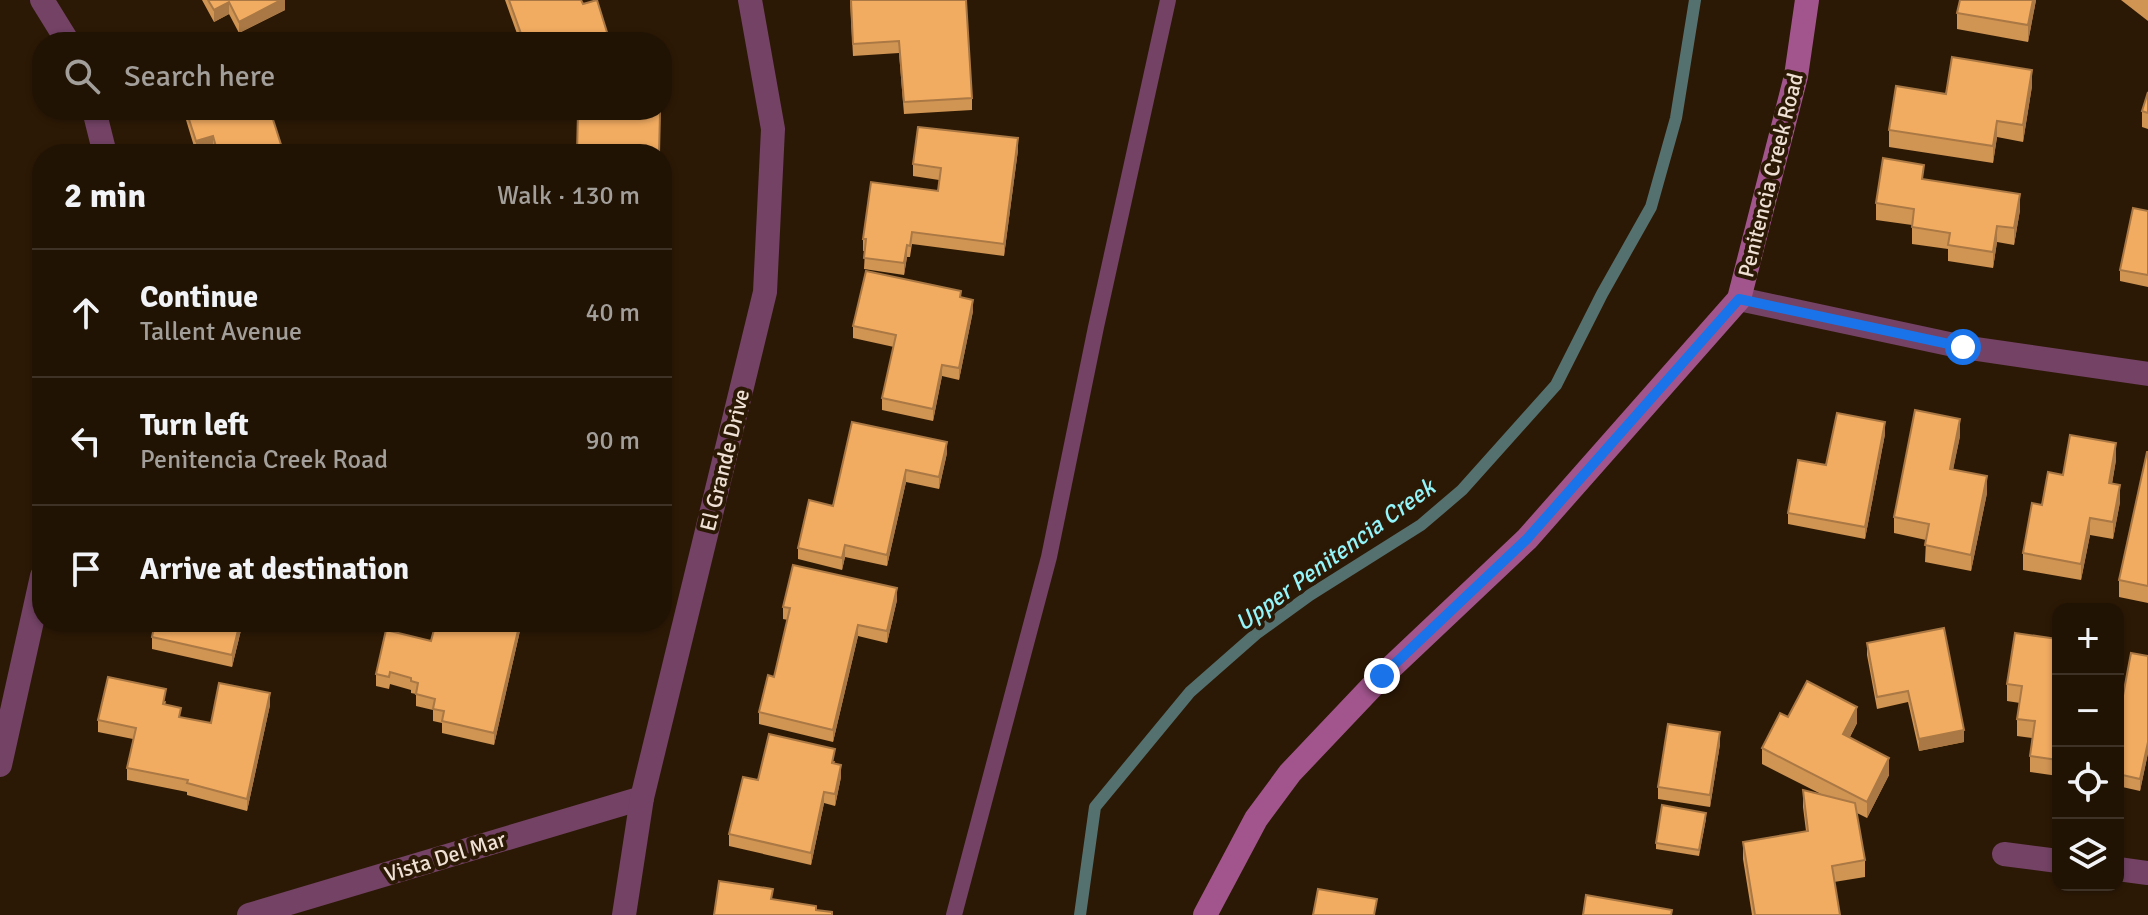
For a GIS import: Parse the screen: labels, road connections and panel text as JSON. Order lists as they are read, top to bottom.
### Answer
{
  "streets": {
    "street": ["Penitencia Creek Road", "El Grande Drive", "Vista Del Mar"]
  },
  "crossings": [
    ["El Grande Drive", "Vista Del Mar"]
  ],
  "water": ["Upper Penitencia Creek"],
  "page": {
    "search": "Search here",
    "heading": ["2 min", "Walk · 130 m"],
    "list": [
      ["Continue", "Tallent Avenue", "40 m"],
      ["Turn left", "Penitencia Creek Road", "90 m"],
      "Arrive at destination"
    ],
    "map_buttons": ["+", "−"]
  }
}
